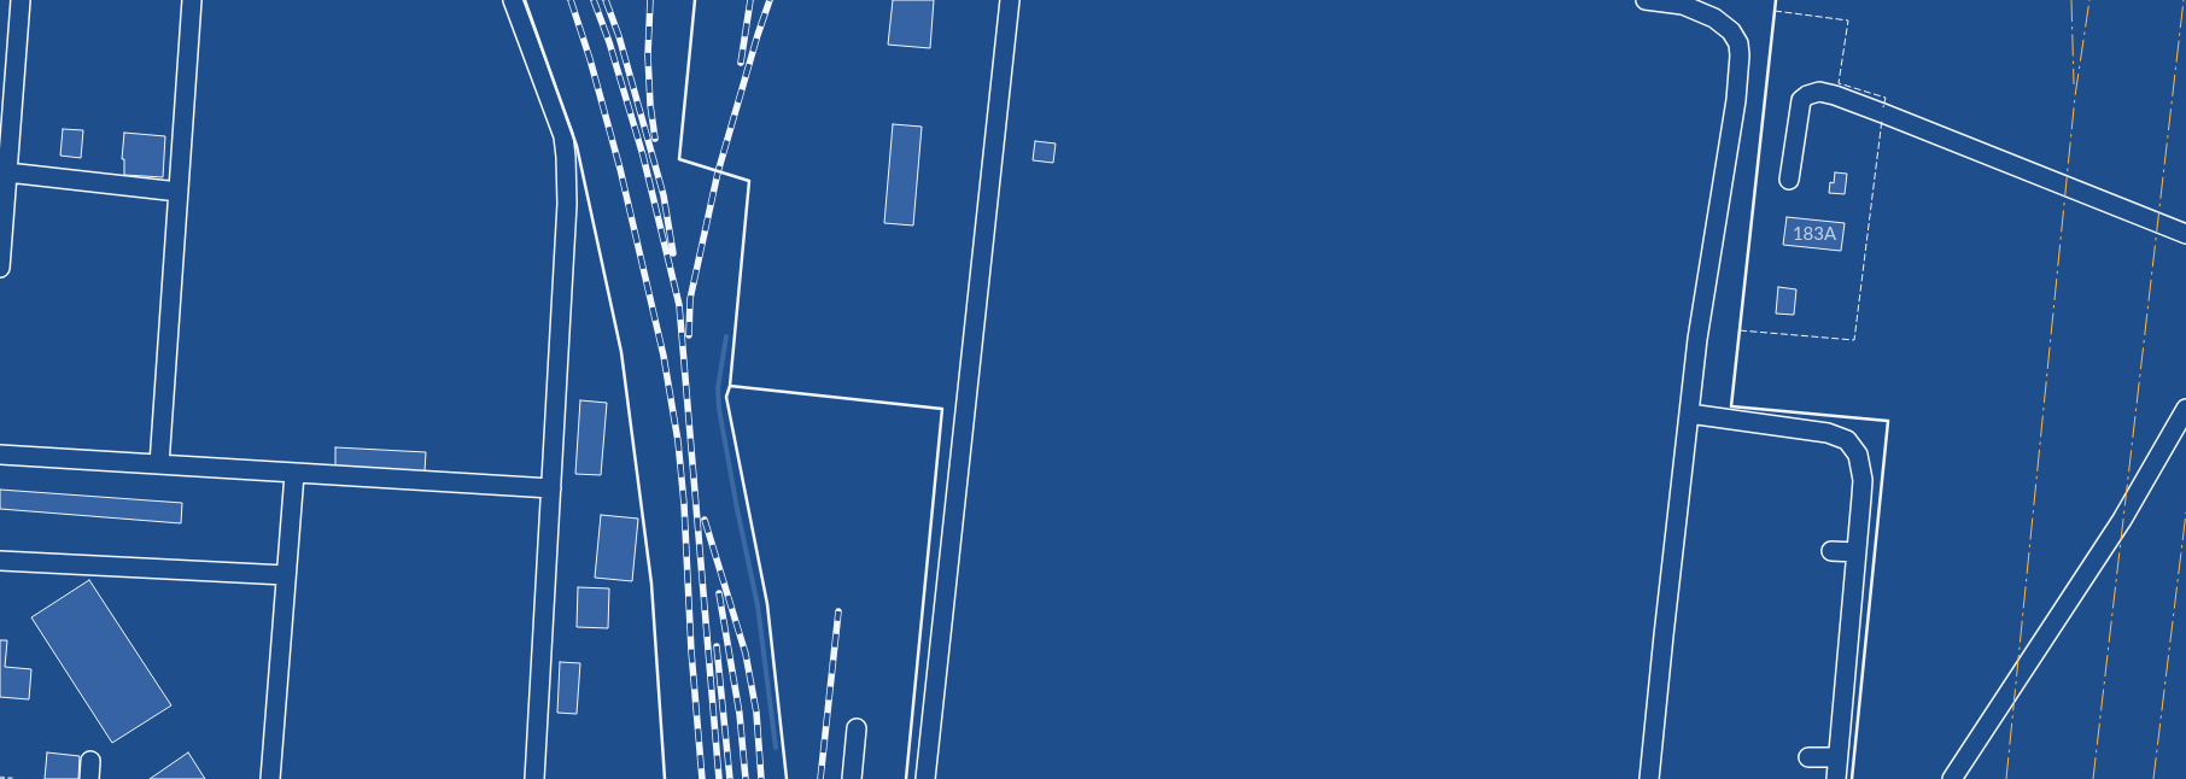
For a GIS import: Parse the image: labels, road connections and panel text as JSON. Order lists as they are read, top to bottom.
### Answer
{
  "house_numbers": ["183А"]
}
